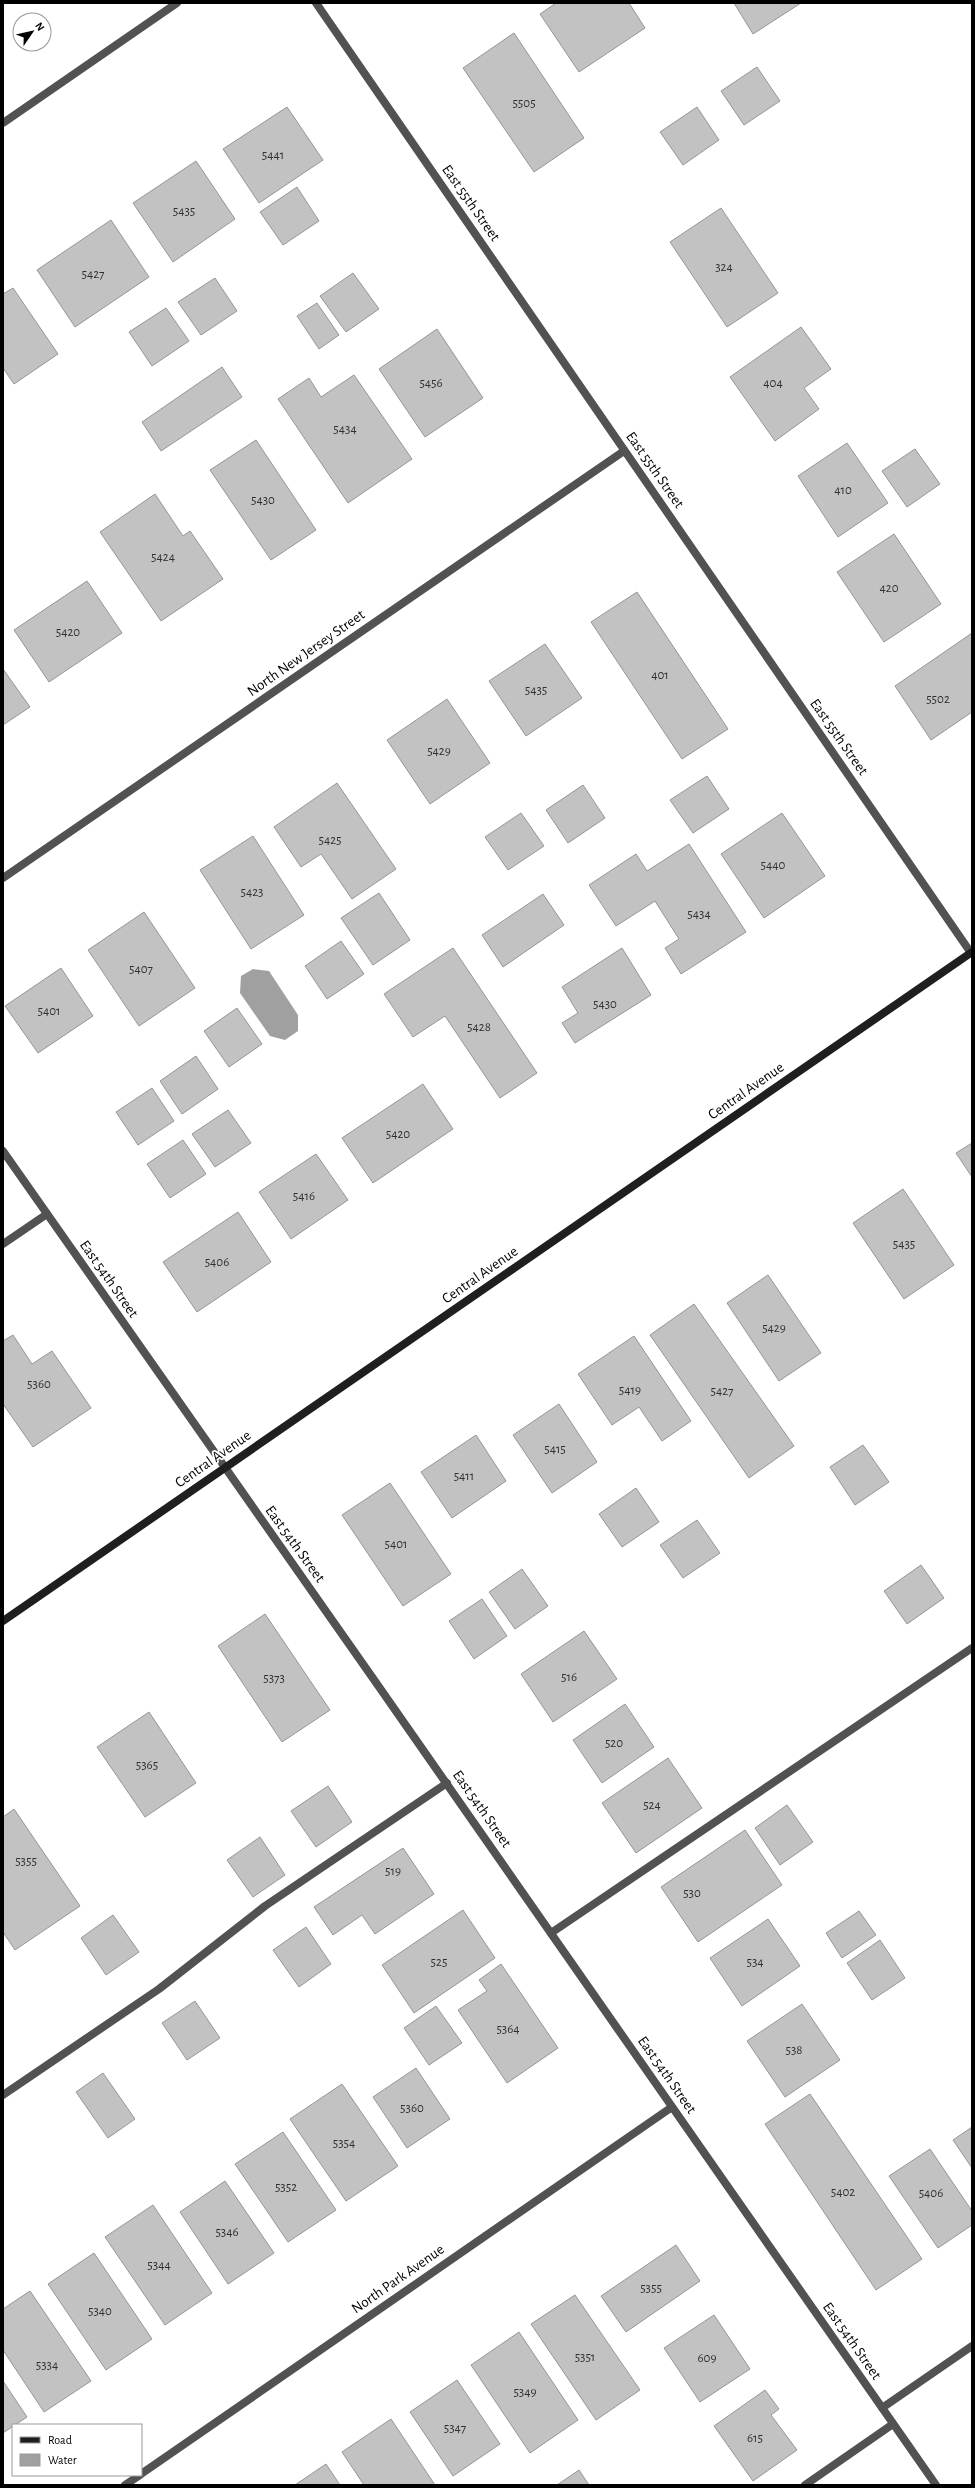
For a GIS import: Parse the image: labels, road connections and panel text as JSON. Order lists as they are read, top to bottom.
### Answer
{
  "streets": {
    "main road": ["Central Avenue"],
    "street": [
      "East 55th Street",
      "North New Jersey Street",
      "East 54th Street",
      "North Park Avenue"
    ]
  },
  "crossings": [
    ["East 55th Street", "North New Jersey Street"],
    ["East 55th Street", "Central Avenue"],
    ["Central Avenue", "East 54th Street"],
    ["East 54th Street", "North Park Avenue"]
  ],
  "house_numbers": [
    "5505",
    "5441",
    "5435",
    "324",
    "5427",
    "5456",
    "404",
    "5434",
    "410",
    "5430",
    "5424",
    "420",
    "5420",
    "401",
    "5435",
    "5502",
    "5429",
    "5425",
    "5440",
    "5423",
    "5434",
    "5407",
    "5430",
    "5401",
    "5428",
    "5420",
    "5416",
    "5435",
    "5406",
    "5429",
    "5360",
    "5419",
    "5427",
    "5415",
    "5411",
    "5401",
    "516",
    "5373",
    "520",
    "5365",
    "524",
    "5355",
    "519",
    "530",
    "525",
    "534",
    "5364",
    "538",
    "5360",
    "5354",
    "5352",
    "5402",
    "5406",
    "5346",
    "5344",
    "5355",
    "5340",
    "5351",
    "609",
    "5334",
    "5349",
    "5347",
    "615"
  ],
  "legend": ["Road", "Water"],
  "north": "top right"
}
